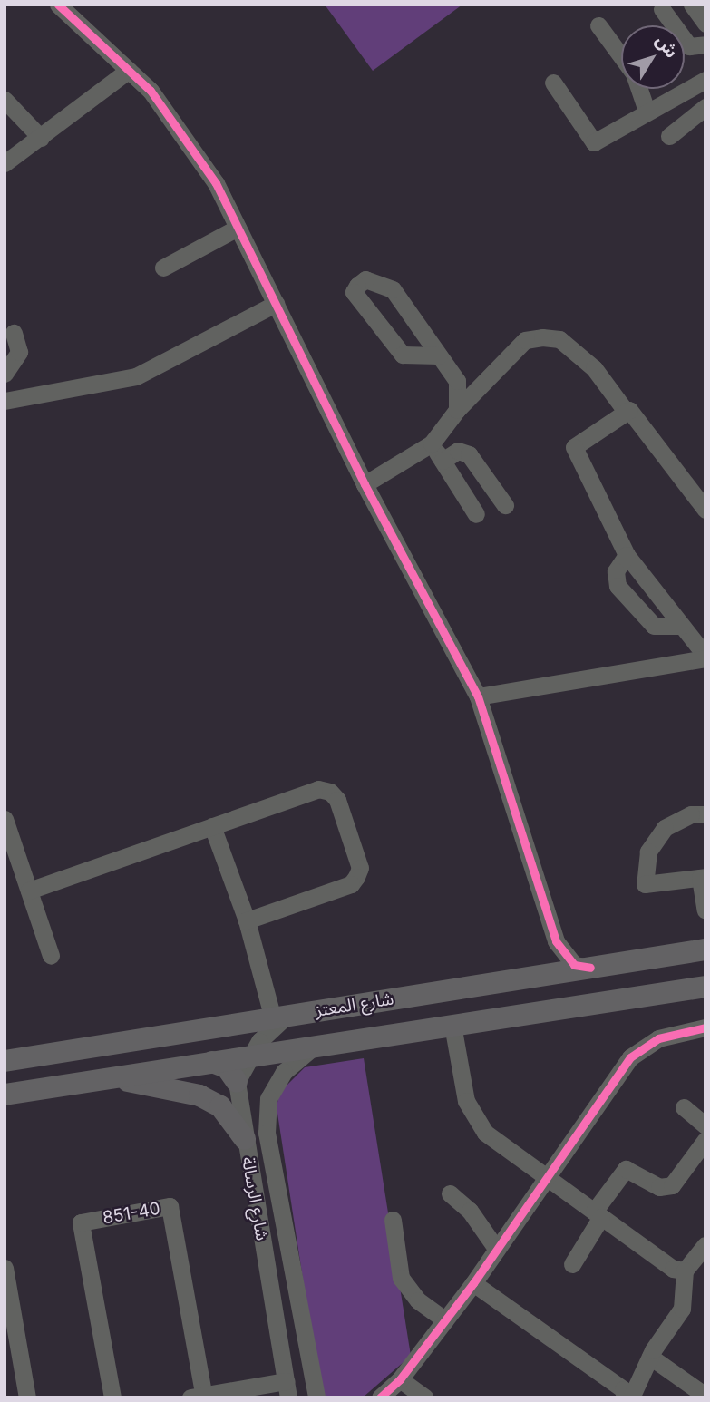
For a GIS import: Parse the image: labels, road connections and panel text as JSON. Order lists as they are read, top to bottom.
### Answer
{
  "streets": {
    "main road": ["شارع المعتز"],
    "street": ["شارع الرسالة", "851-40"]
  },
  "crossings": [
    ["شارع المعتز", "شارع الرسالة"]
  ],
  "north": "top right"
}
